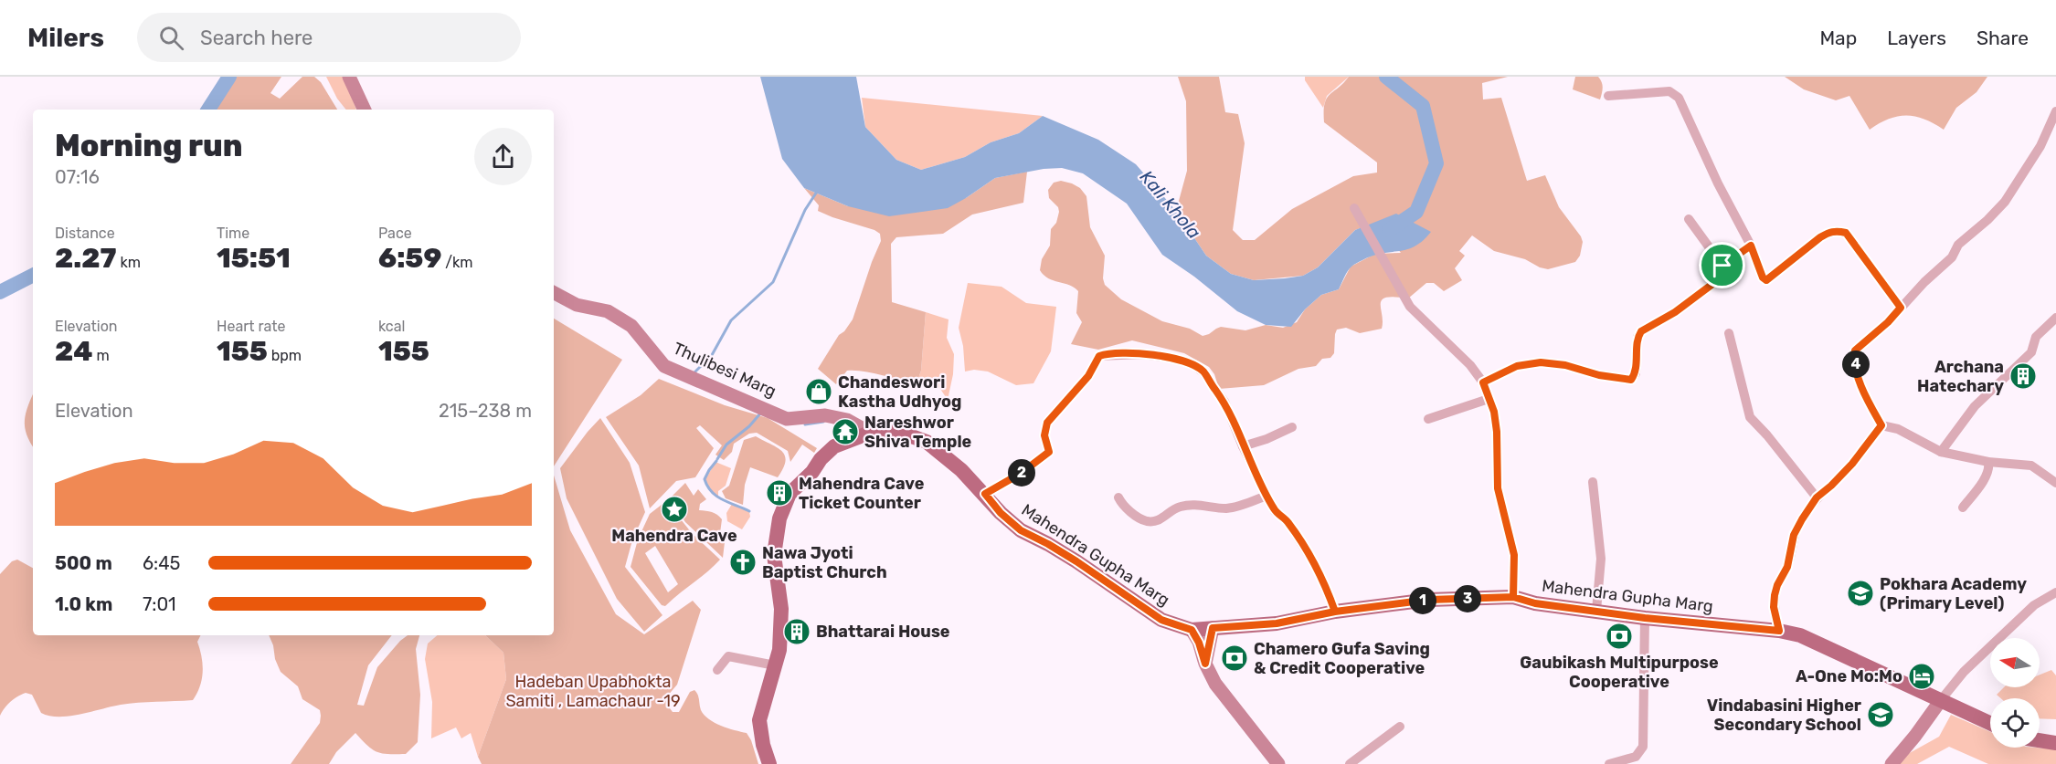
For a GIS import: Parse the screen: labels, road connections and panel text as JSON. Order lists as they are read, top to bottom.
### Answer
{
  "streets": {
    "main road": ["Thulibesi Marg", "Mahendra Gupha Marg"]
  },
  "crossings": [
    ["Thulibesi Marg", "Mahendra Gupha Marg"]
  ],
  "water": ["Kali Khola"],
  "parks": ["Hadeban Upabhokta Samiti , Lamachaur -19"],
  "places": {
    "building": ["Archana Hatechary", "Mahendra Cave Ticket Counter", "Bhattarai House"],
    "shop": ["Chandeswori Kastha Udhyog"],
    "temple": ["Nareshwor Shiva Temple"],
    "place": ["Mahendra Cave"],
    "church": ["Nawa Jyoti Baptist Church"],
    "school or university": ["Pokhara Academy (Primary Level)", "Vindabasini Higher Secondary School"],
    "bank": ["Gaubikash Multipurpose Cooperative", "Chamero Gufa Saving & Credit Cooperative"],
    "hotel": ["A-One Mo:Mo"]
  },
  "north": "left",
  "page": {
    "header": "Milers",
    "search": "Search here",
    "nav": ["Map", "Layers", "Share"],
    "heading": ["Morning run", "07:16"],
    "stats": [
      ["Distance", "2.27 km"],
      ["Time", "15:51"],
      ["Pace", "6:59 /km"],
      ["Elevation", "24 m"],
      ["Heart rate", "155 bpm"],
      ["kcal", "155"]
    ],
    "pins": [
      "4",
      "2",
      "3",
      "1"
    ],
    "chart": ["Elevation", "215–238 m"],
    "list": [
      {
        "name": "500 m",
        "note": "6:45"
      },
      {
        "name": "1.0 km",
        "note": "7:01"
      }
    ]
  }
}
